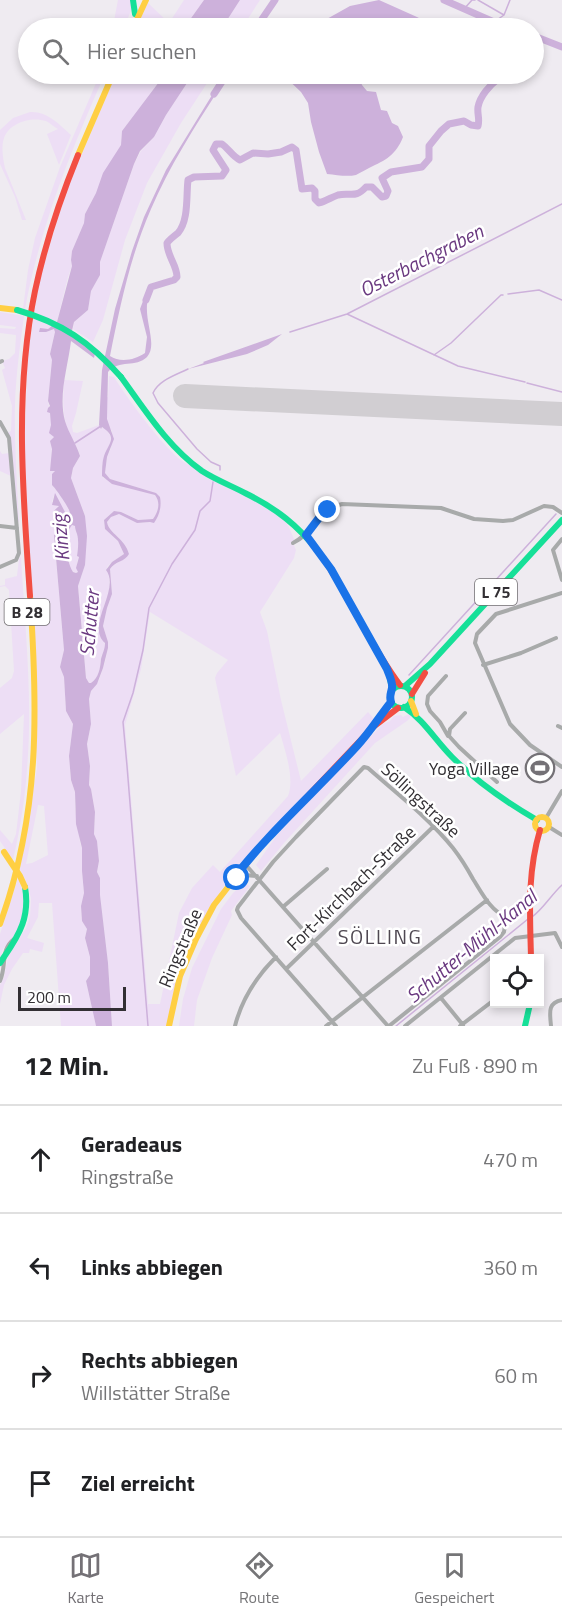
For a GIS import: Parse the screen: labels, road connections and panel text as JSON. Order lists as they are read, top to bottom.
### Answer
{
  "streets": {
    "main road": ["L 75", "B 28", "Ringstraße"],
    "street": ["Söllingstraße", "Fort-Kirchbach-Straße"]
  },
  "crossings": [
    ["L 75", "Ringstraße"],
    ["Söllingstraße", "Fort-Kirchbach-Straße"]
  ],
  "districts": ["SÖLLING"],
  "water": [
    "Osterbachgraben",
    "Kinzig",
    "Schutter",
    "Schutter-Mühl-Kanal"
  ],
  "places": {
    "sports": ["Yoga Village"]
  },
  "scale_bar": "200 m",
  "page": {
    "search": "Hier suchen",
    "scale": "200 m",
    "heading": ["12 Min.", "Zu Fuß · 890 m"],
    "list": [
      ["Geradeaus", "Ringstraße", "470 m"],
      ["Links abbiegen", "360 m"],
      ["Rechts abbiegen", "Willstätter Straße", "60 m"],
      "Ziel erreicht"
    ],
    "nav": ["Karte", "Route", "Gespeichert"]
  }
}
